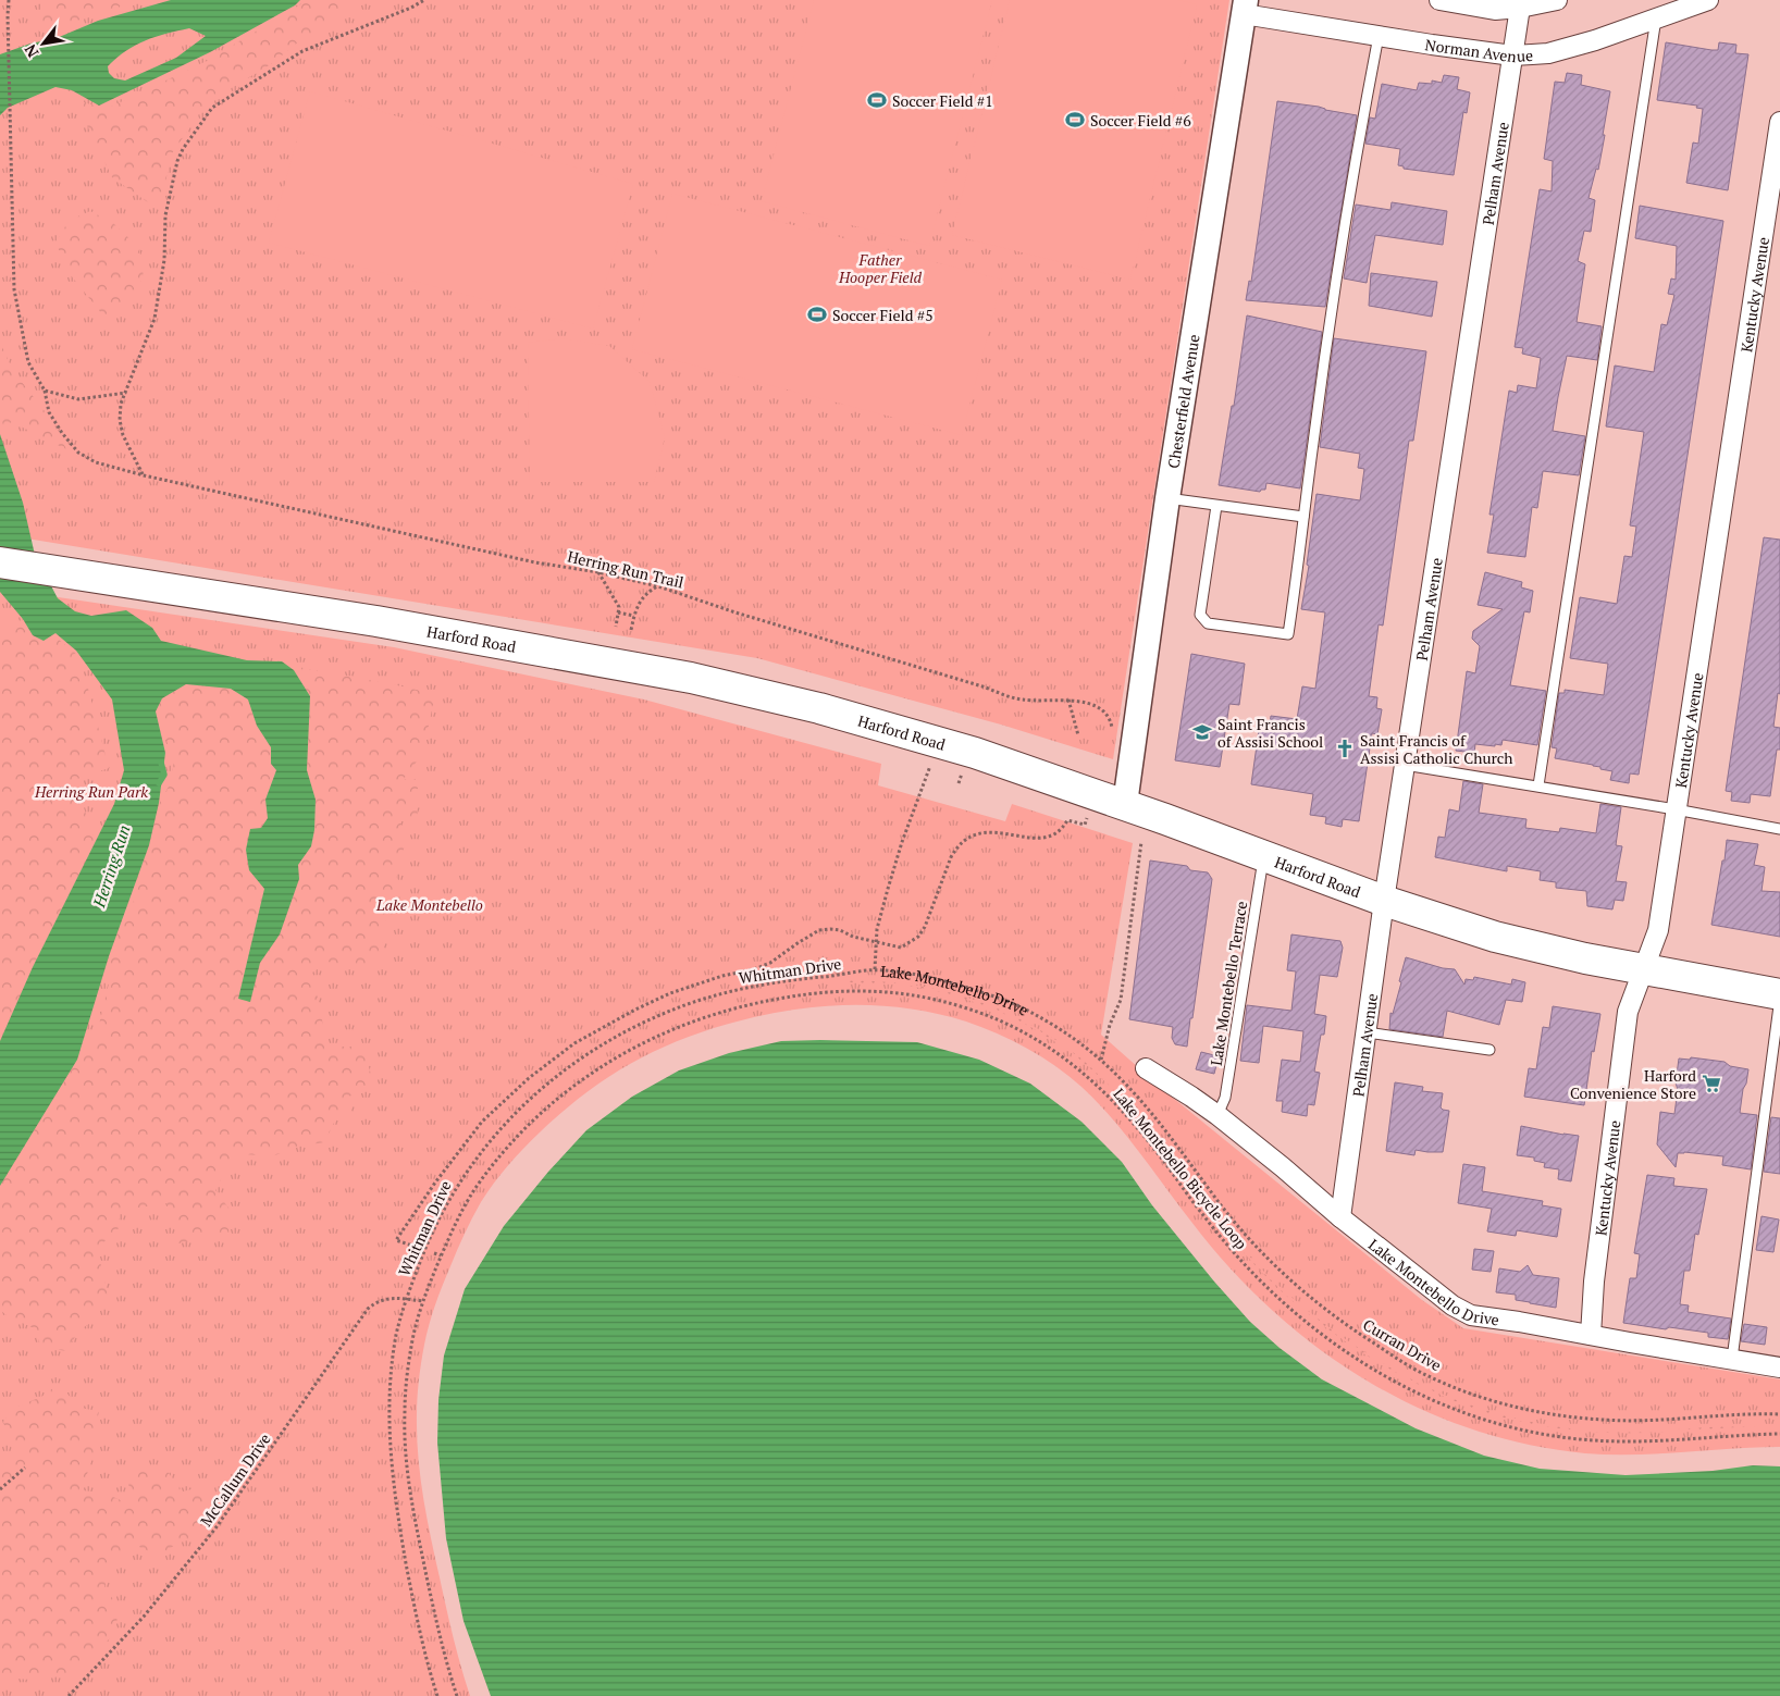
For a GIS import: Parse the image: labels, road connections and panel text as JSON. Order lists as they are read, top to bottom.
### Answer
{
  "streets": {
    "main road": ["Harford Road"],
    "street": [
      "Norman Avenue",
      "Pelham Avenue",
      "Kentucky Avenue",
      "Chesterfield Avenue",
      "Lake Montebello Drive"
    ],
    "lane": ["Lake Montebello Terrace"],
    "path": [
      "Herring Run Trail",
      "Whitman Drive",
      "Lake Montebello Bicycle Loop",
      "Curran Drive",
      "McCallum Drive"
    ]
  },
  "crossings": [
    ["Norman Avenue", "Pelham Avenue"],
    ["Norman Avenue", "Chesterfield Avenue"],
    ["Pelham Avenue", "Harford Road"],
    ["Pelham Avenue", "Lake Montebello Drive"],
    ["Kentucky Avenue", "Harford Road"],
    ["Kentucky Avenue", "Lake Montebello Drive"],
    ["Chesterfield Avenue", "Harford Road"],
    ["Harford Road", "Lake Montebello Terrace"],
    ["Harford Road", "Lake Montebello Drive"],
    ["Whitman Drive", "Lake Montebello Drive"],
    ["Whitman Drive", "McCallum Drive"],
    ["Lake Montebello Terrace", "Lake Montebello Drive"],
    ["Lake Montebello Drive", "Curran Drive"],
    ["Lake Montebello Bicycle Loop", "McCallum Drive"]
  ],
  "water": ["Herring Run"],
  "parks": ["Father Hooper Field", "Herring Run Park", "Lake Montebello"],
  "places": {
    "sports": ["Soccer Field #1", "Soccer Field #6", "Soccer Field #5"],
    "school or university": ["Saint Francis of Assisi School"],
    "church": ["Saint Francis of Assisi Catholic Church"],
    "supermarket": ["Harford Convenience Store"]
  },
  "north": "bottom left"
}
